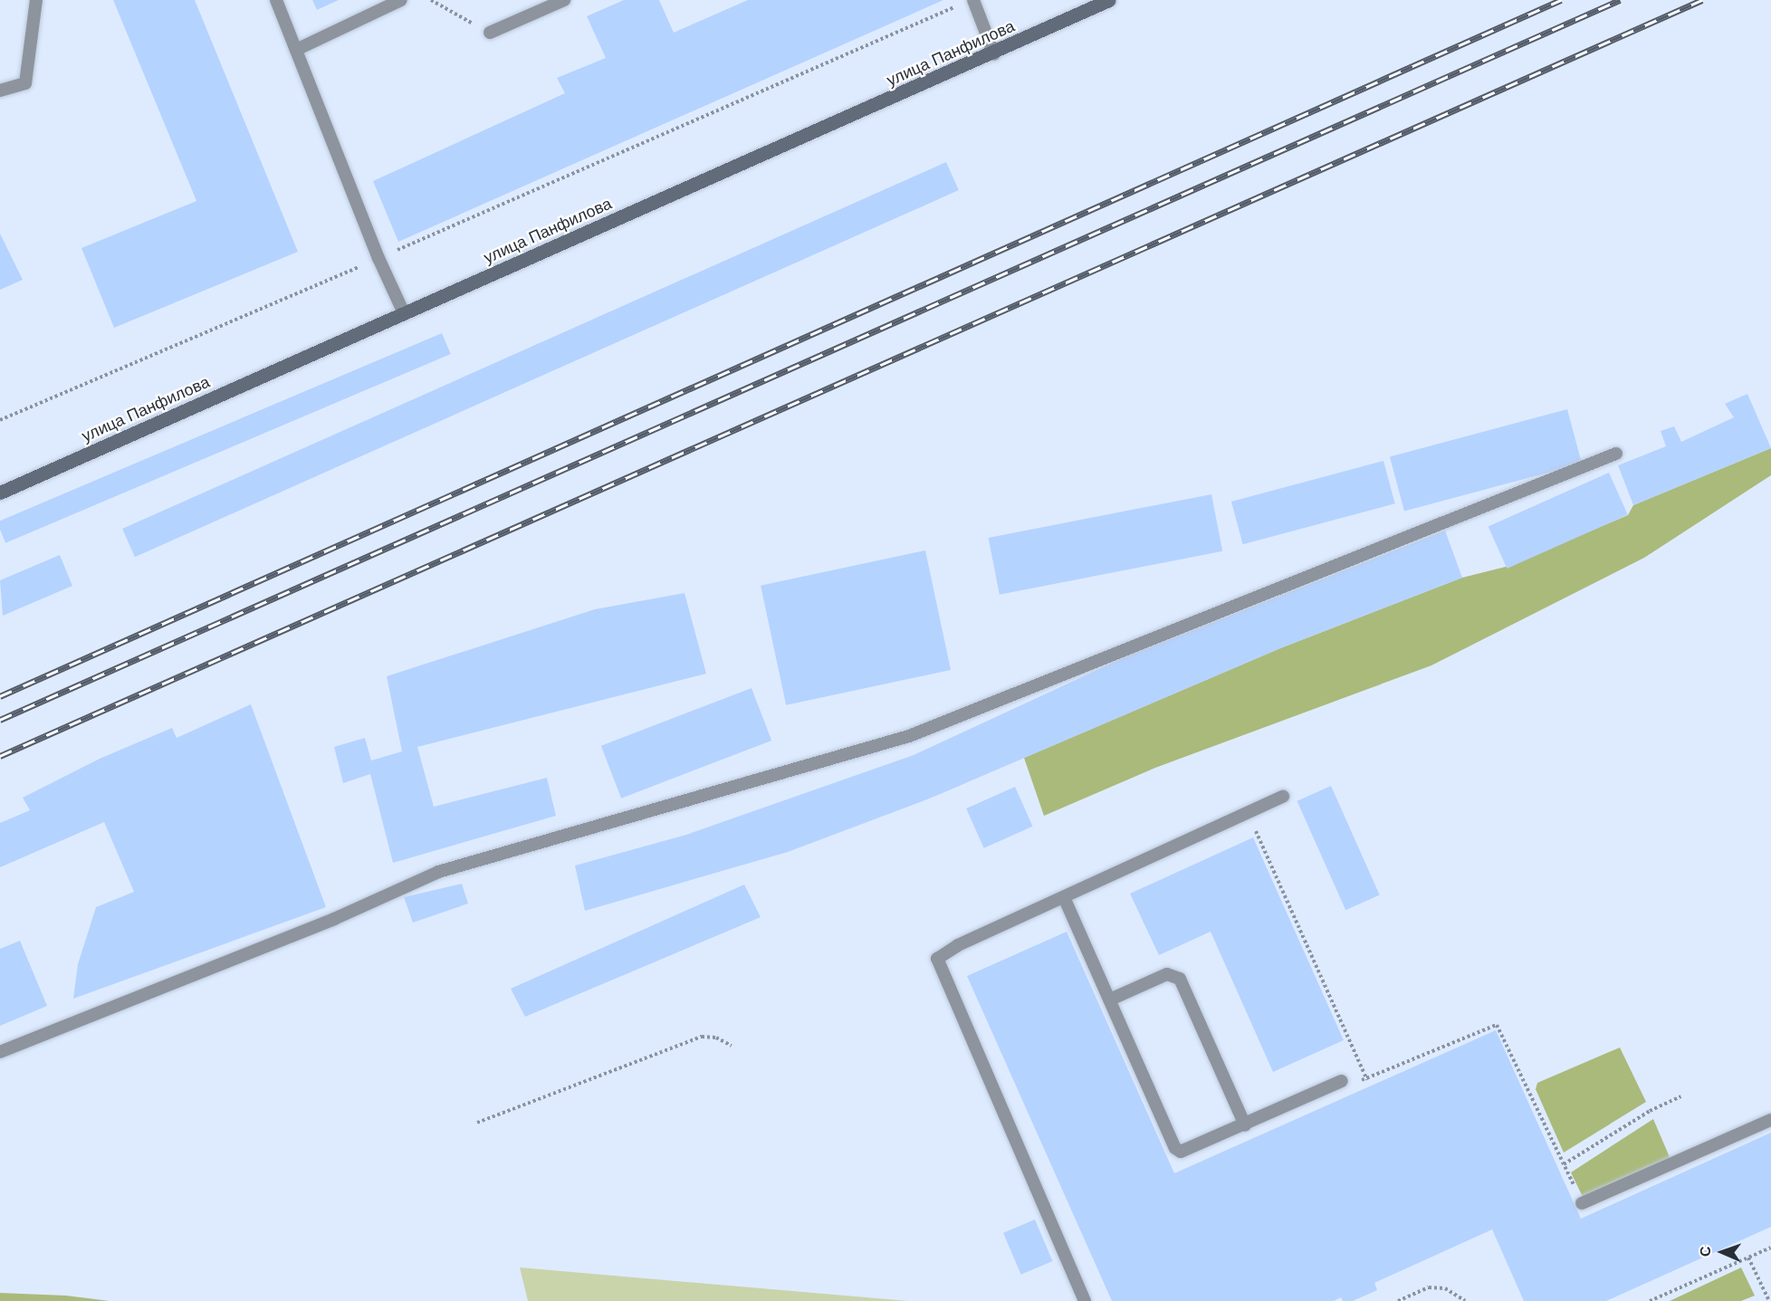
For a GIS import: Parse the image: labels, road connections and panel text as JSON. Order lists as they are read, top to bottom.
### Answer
{
  "streets": {
    "street": ["улица Панфилова"]
  },
  "north": "left"
}
